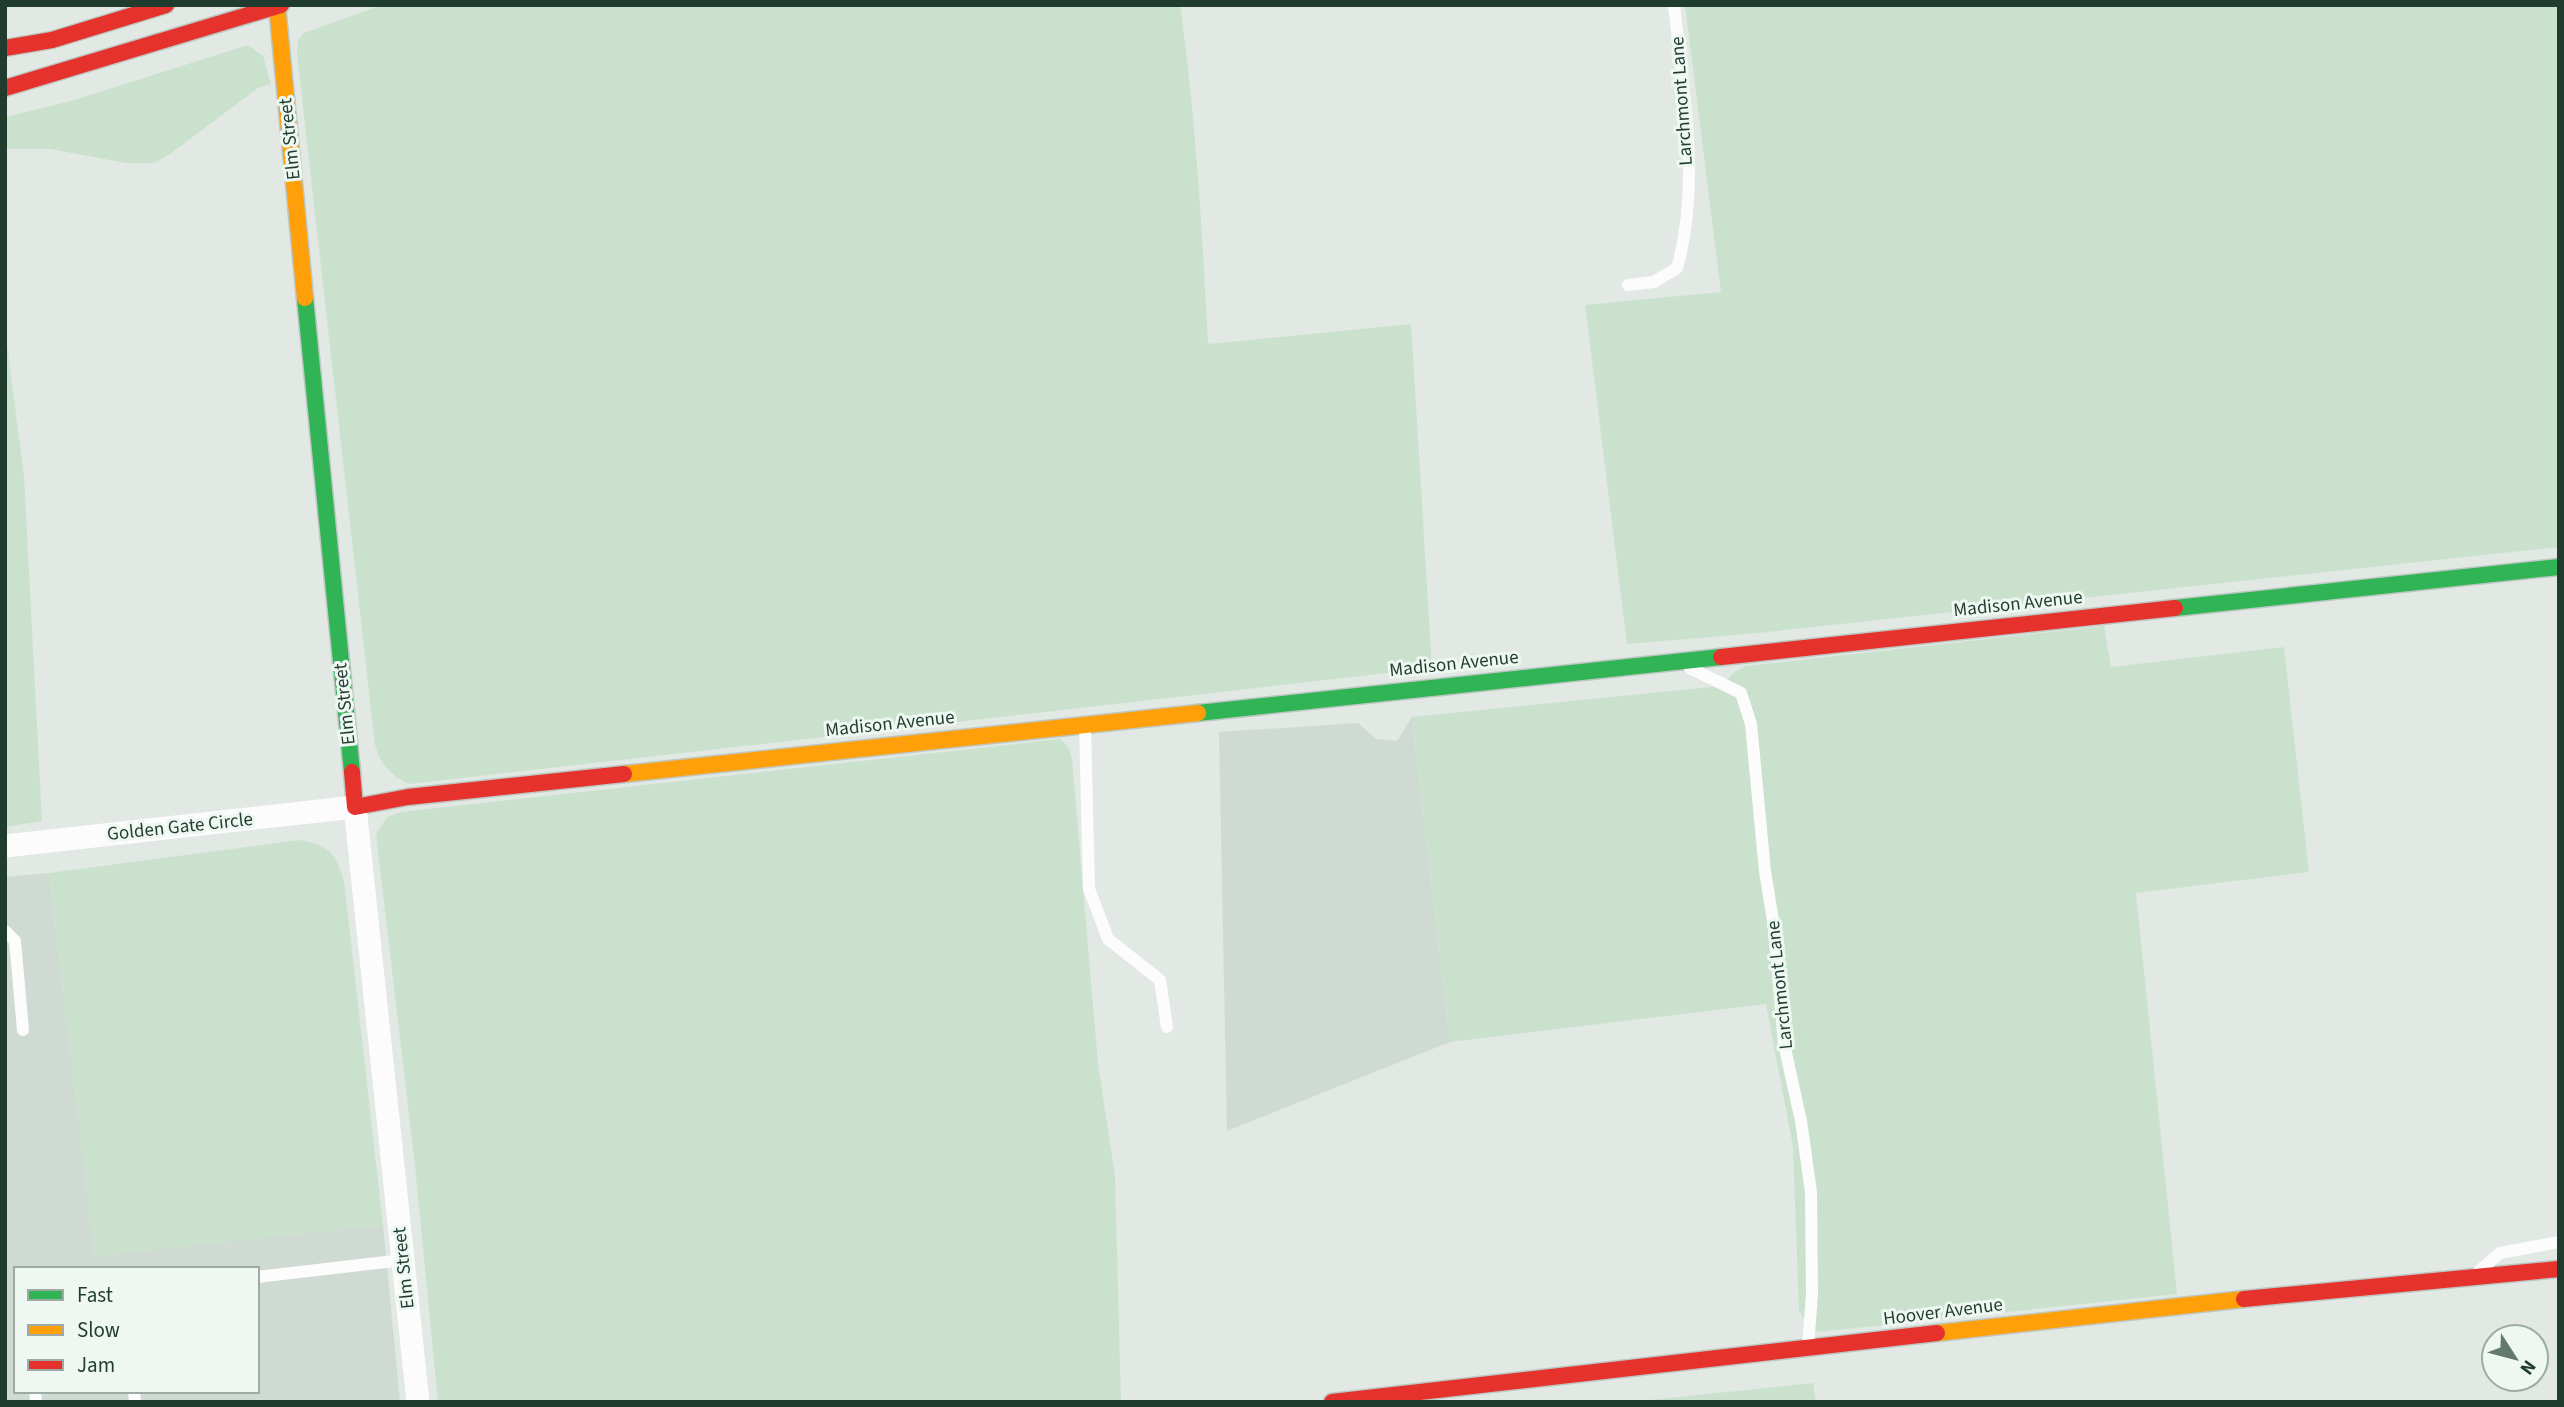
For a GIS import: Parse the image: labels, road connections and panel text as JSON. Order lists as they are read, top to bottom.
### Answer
{
  "streets": {
    "street": [
      "Elm Street",
      "Madison Avenue",
      "Golden Gate Circle",
      "Hoover Avenue"
    ],
    "lane": ["Larchmont Lane"]
  },
  "crossings": [
    ["Larchmont Lane", "Madison Avenue"],
    ["Larchmont Lane", "Hoover Avenue"],
    ["Elm Street", "Madison Avenue"],
    ["Elm Street", "Golden Gate Circle"],
    ["Madison Avenue", "Golden Gate Circle"]
  ],
  "legend": ["Fast", "Slow", "Jam"],
  "north": "bottom right"
}
